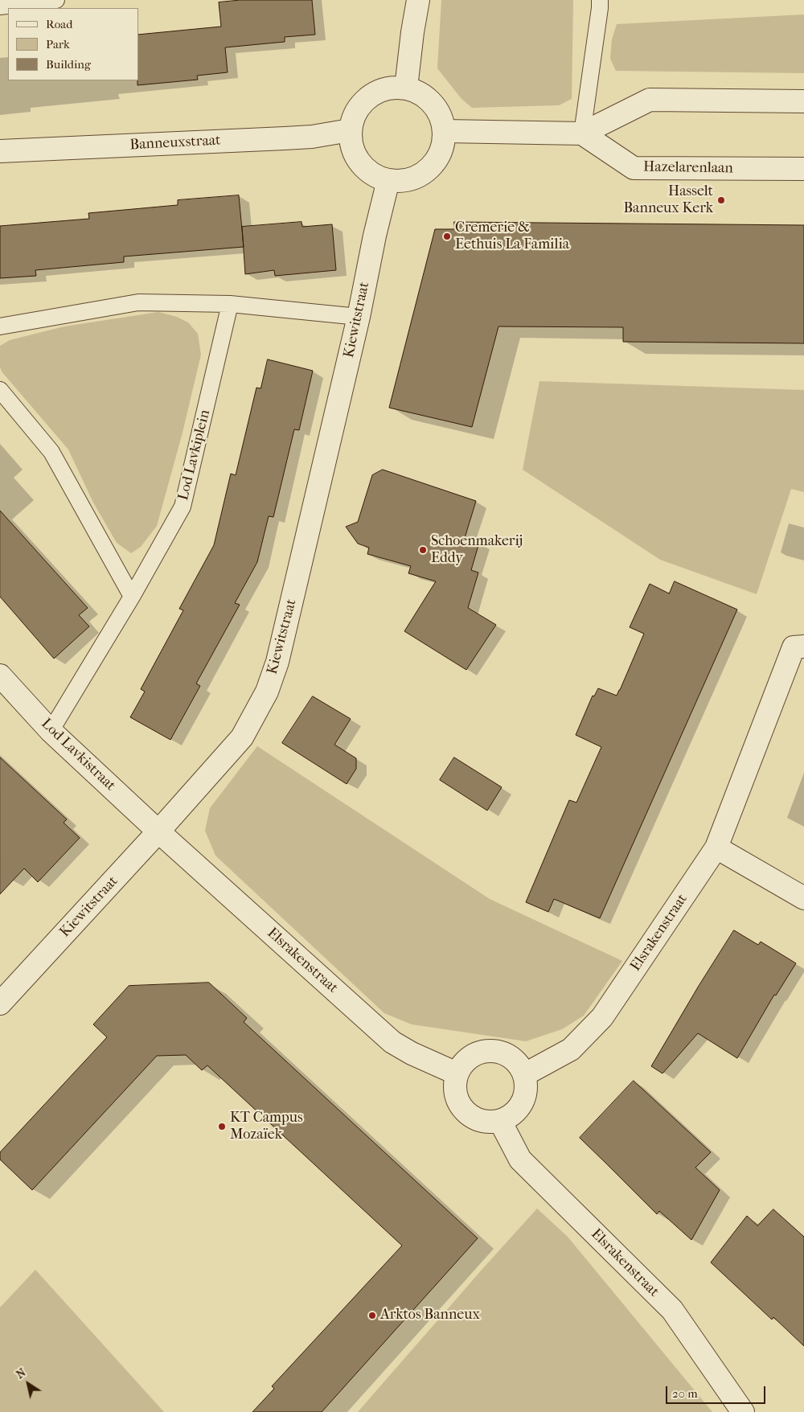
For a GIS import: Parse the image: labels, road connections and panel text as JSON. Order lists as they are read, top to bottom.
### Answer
{
  "streets": {
    "street": [
      "Banneuxstraat",
      "Hazelarenlaan",
      "Kiewitstraat",
      "Lod Lavkistraat",
      "Elsrakenstraat"
    ],
    "lane": ["Lod Lavkiplein"]
  },
  "crossings": [
    ["Banneuxstraat", "Kiewitstraat"],
    ["Kiewitstraat", "Lod Lavkistraat"],
    ["Kiewitstraat", "Elsrakenstraat"],
    ["Lod Lavkiplein", "Lod Lavkistraat"],
    ["Lod Lavkistraat", "Elsrakenstraat"]
  ],
  "places": [
    "Hasselt Banneux Kerk",
    "Cremerie & Eethuis La Familia",
    "Schoenmakerij Eddy",
    "KT Campus Mozaïek",
    "Arktos Banneux"
  ],
  "legend": ["Road", "Park", "Building"],
  "scale_bar": "20 m",
  "north": "top left"
}
